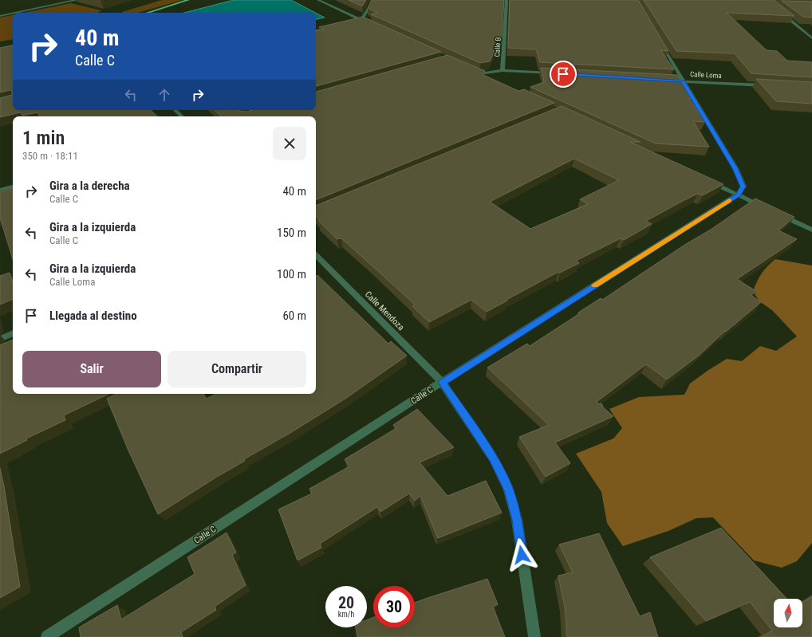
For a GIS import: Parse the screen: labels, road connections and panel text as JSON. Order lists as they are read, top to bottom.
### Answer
{
  "streets": {
    "street": [
      "Calle B",
      "Calle Loma",
      "Calle Mendoza",
      "Calle C"
    ]
  },
  "crossings": [
    ["Calle Mendoza", "Calle C"]
  ],
  "north": "top",
  "page": {
    "turn": ["40 m", "Calle C"],
    "heading": ["1 min", "350 m · 18:11"],
    "list": [
      {
        "name": "Gira a la derecha",
        "note": "Calle C",
        "value": "40 m"
      },
      {
        "name": "Gira a la izquierda",
        "note": "Calle C",
        "value": "150 m"
      },
      {
        "name": "Gira a la izquierda",
        "note": "Calle Loma",
        "value": "100 m"
      },
      {
        "name": "Llegada al destino",
        "value": "60 m"
      }
    ],
    "buttons": ["Salir", "Compartir"],
    "speed": "20 km/h",
    "limit": "30"
  }
}
